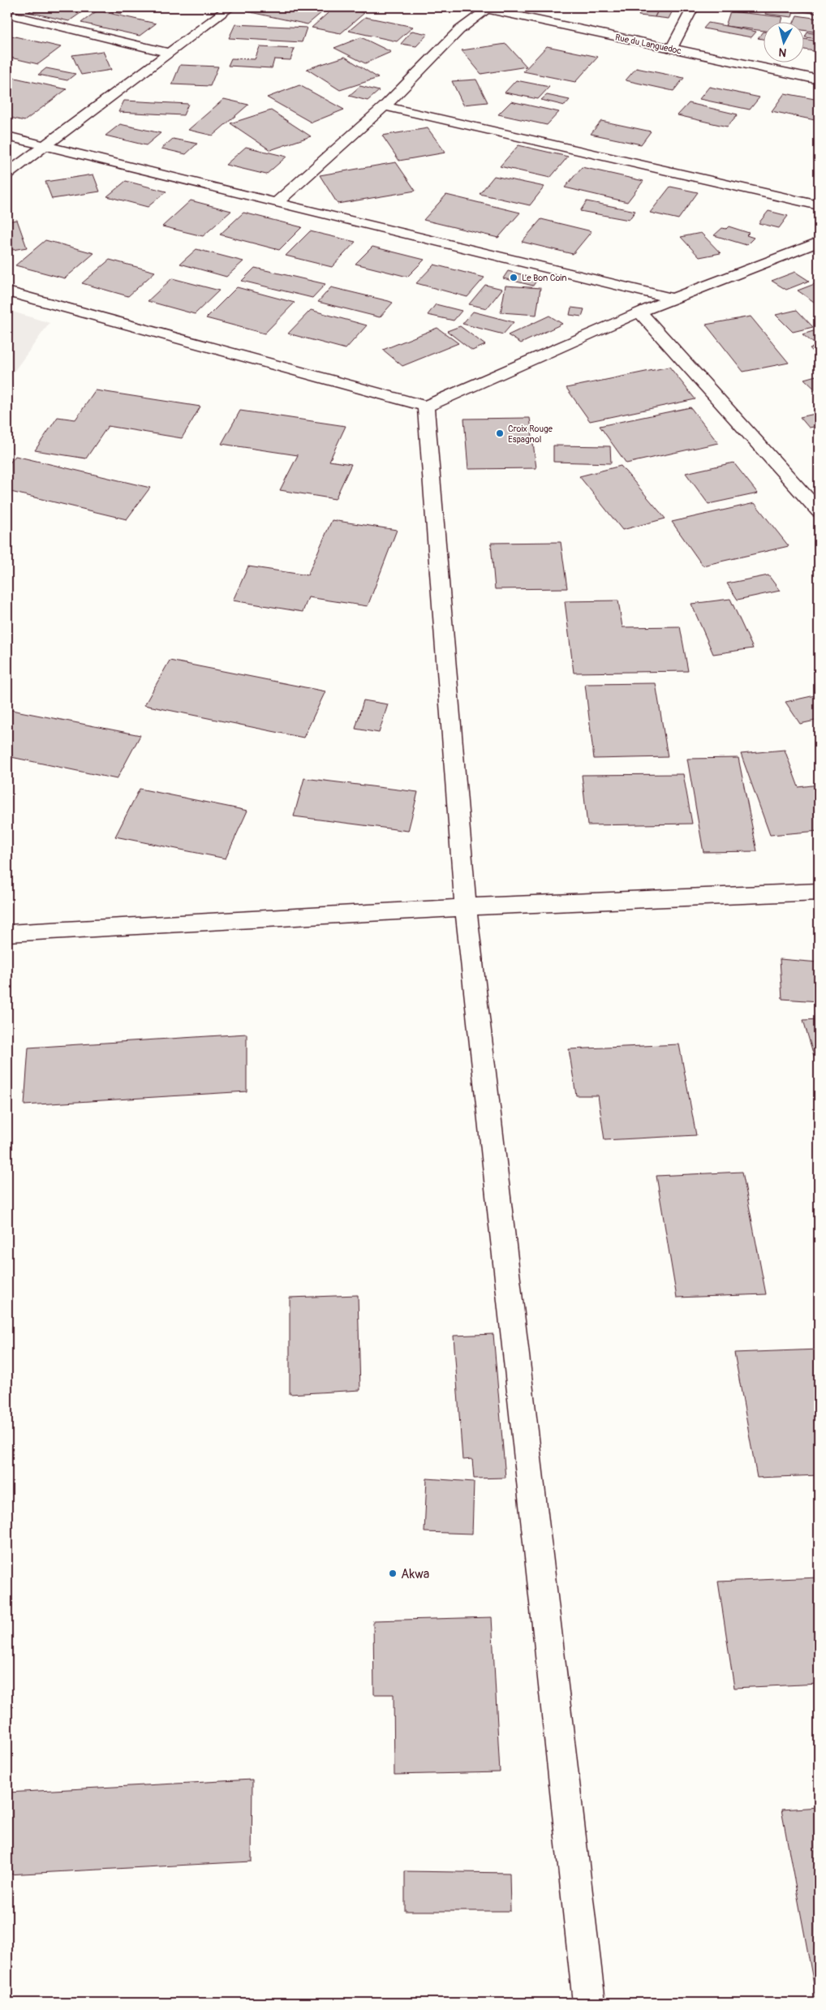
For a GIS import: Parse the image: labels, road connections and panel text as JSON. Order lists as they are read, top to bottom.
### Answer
{
  "streets": {
    "street": ["Rue du Languedoc"]
  },
  "places": ["Le Bon Coin", "Croix Rouge Espagnol", "Akwa"],
  "north": "bottom"
}
